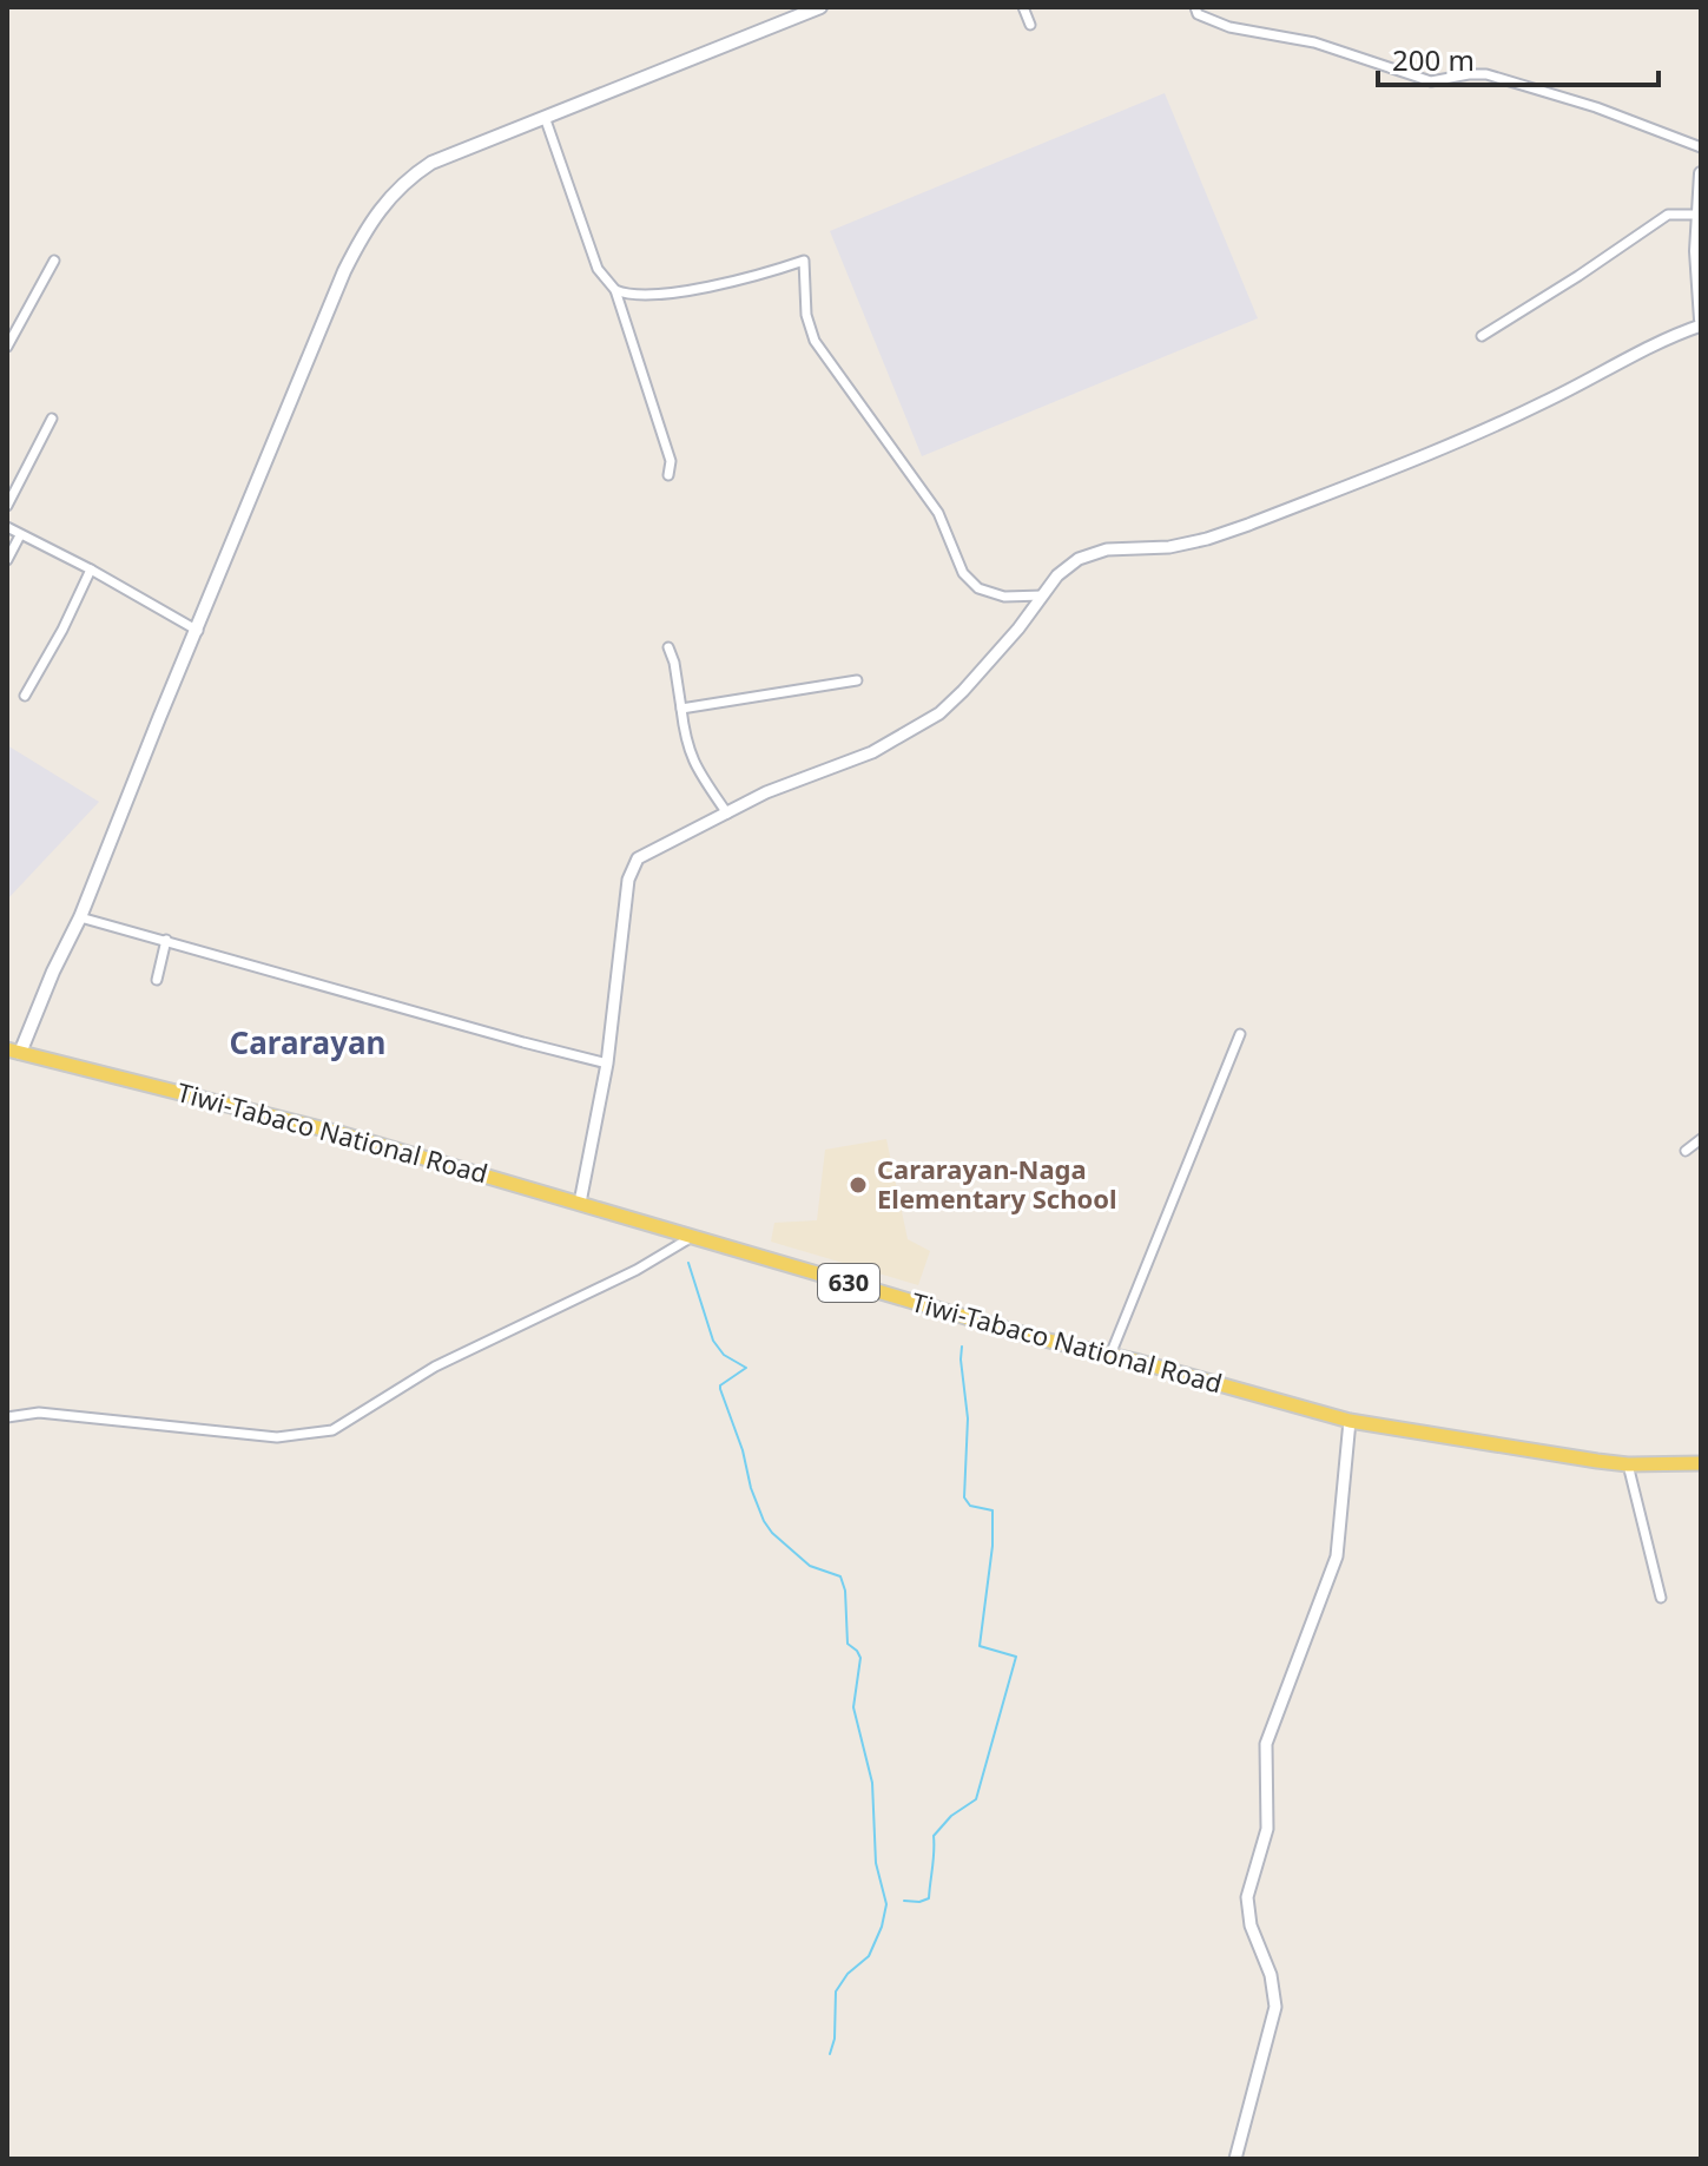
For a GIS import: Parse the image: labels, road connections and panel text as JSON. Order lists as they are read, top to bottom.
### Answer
{
  "streets": {
    "main road": ["Tiwi-Tabaco National Road", "630"]
  },
  "districts": ["Cararayan"],
  "places": ["Cararayan-Naga Elementary School"],
  "scale_bar": "200 m"
}
